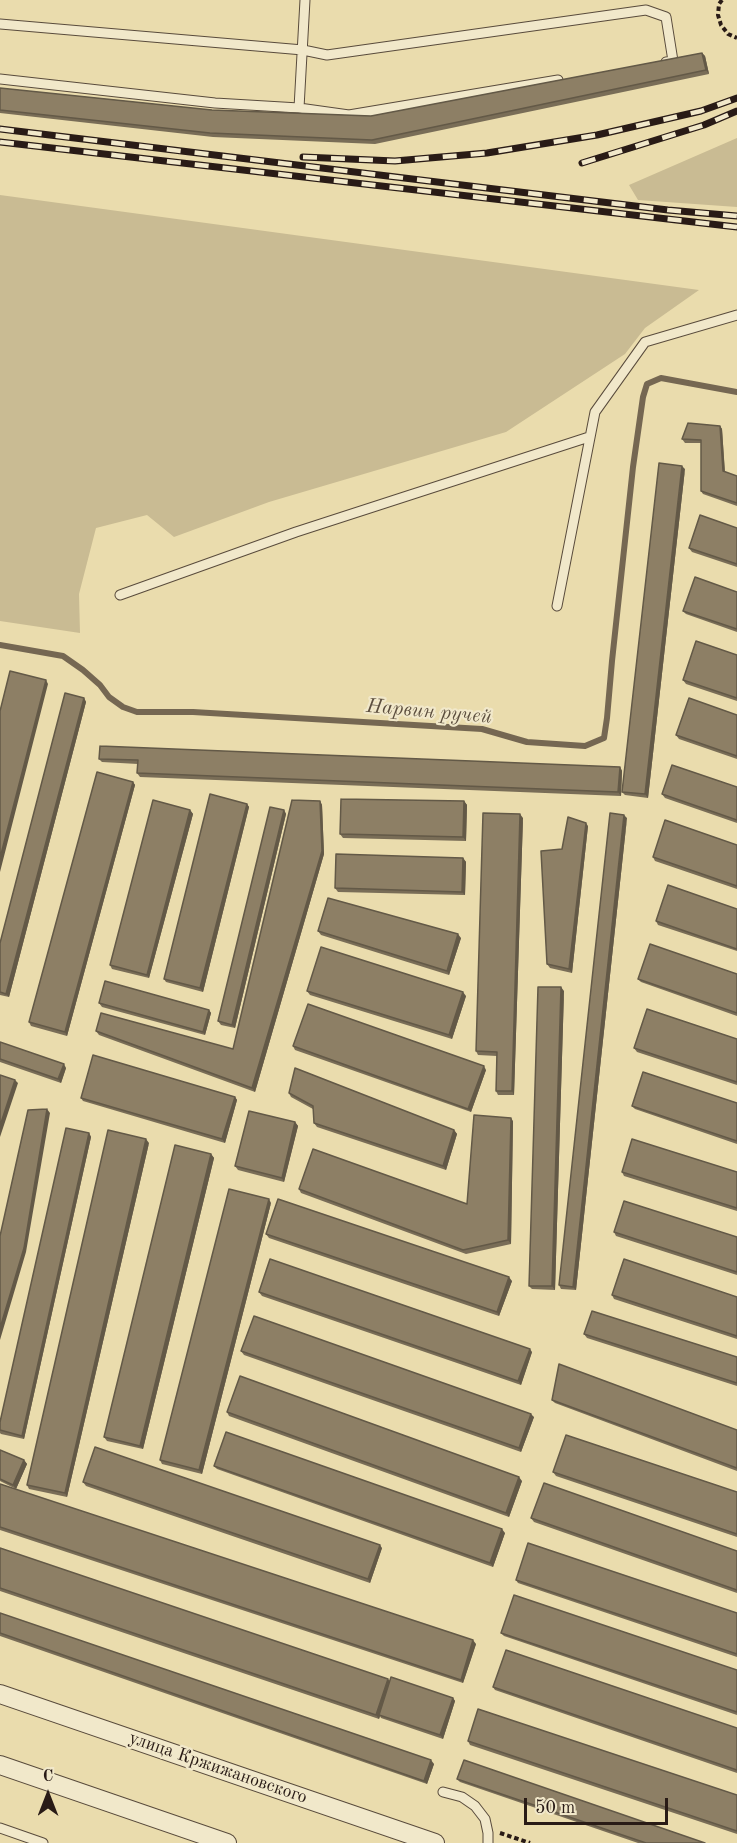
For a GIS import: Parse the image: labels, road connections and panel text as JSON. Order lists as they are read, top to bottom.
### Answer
{
  "streets": {
    "street": ["улица Кржижановского"]
  },
  "water": ["Нарвин ручей"],
  "scale_bar": "50 m",
  "north": "top"
}
